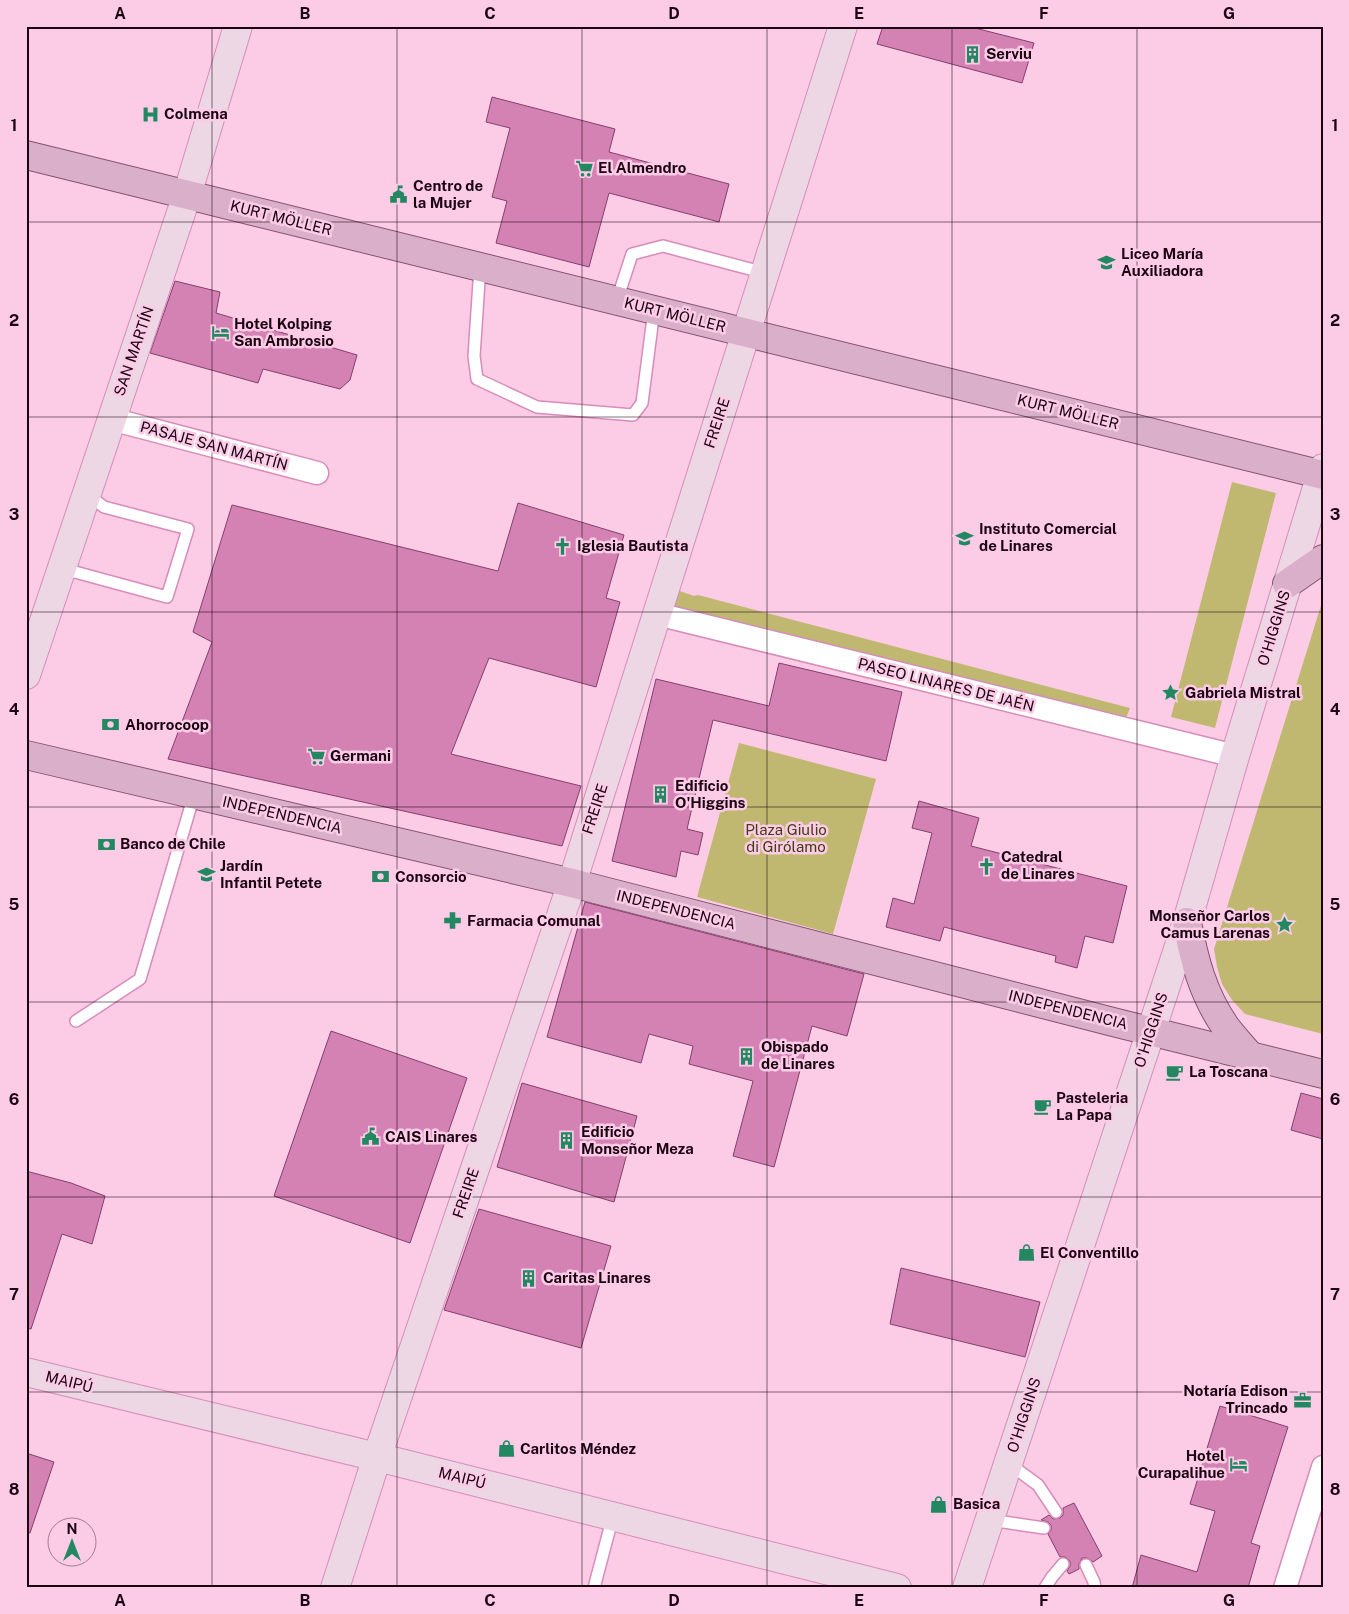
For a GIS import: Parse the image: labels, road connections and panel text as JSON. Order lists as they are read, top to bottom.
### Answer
{
  "streets": {
    "main road": ["KURT MÖLLER", "INDEPENDENCIA"],
    "street": [
      "SAN MARTÍN",
      "FREIRE",
      "PASAJE SAN MARTÍN",
      "O'HIGGINS",
      "PASEO LINARES DE JAÉN",
      "MAIPÚ"
    ]
  },
  "crossings": [
    ["KURT MÖLLER", "SAN MARTÍN"],
    ["KURT MÖLLER", "FREIRE"],
    ["KURT MÖLLER", "O'HIGGINS"],
    ["SAN MARTÍN", "PASAJE SAN MARTÍN"],
    ["FREIRE", "PASEO LINARES DE JAÉN"],
    ["FREIRE", "INDEPENDENCIA"],
    ["FREIRE", "MAIPÚ"],
    ["O'HIGGINS", "PASEO LINARES DE JAÉN"],
    ["O'HIGGINS", "INDEPENDENCIA"]
  ],
  "parks": ["Plaza Giulio di Girólamo"],
  "places": {
    "building": [
      "Serviu",
      "Edificio O'Higgins",
      "Obispado de Linares",
      "Edificio Monseñor Meza",
      "Caritas Linares"
    ],
    "hospital": ["Colmena"],
    "supermarket": ["El Almendro", "Germani"],
    "public building": ["Centro de la Mujer", "CAIS Linares"],
    "school or university": ["Liceo María Auxiliadora", "Instituto Comercial de Linares", "Jardín Infantil Petete"],
    "hotel": ["Hotel Kolping San Ambrosio", "Hotel Curapalihue"],
    "church": ["Iglesia Bautista", "Catedral de Linares"],
    "place": ["Gabriela Mistral", "Monseñor Carlos Camus Larenas"],
    "bank": ["Ahorrocoop", "Banco de Chile", "Consorcio"],
    "pharmacy": ["Farmacia Comunal"],
    "cafe": ["La Toscana", "Pasteleria La Papa"],
    "shop": ["El Conventillo", "Carlitos Méndez", "Basica"],
    "office": ["Notaría Edison Trincado"]
  },
  "north": "top",
  "grid": {
    "columns": [
      "A",
      "B",
      "C",
      "D",
      "E",
      "F",
      "G"
    ],
    "rows": [
      "1",
      "2",
      "3",
      "4",
      "5",
      "6",
      "7",
      "8"
    ]
  }
}
